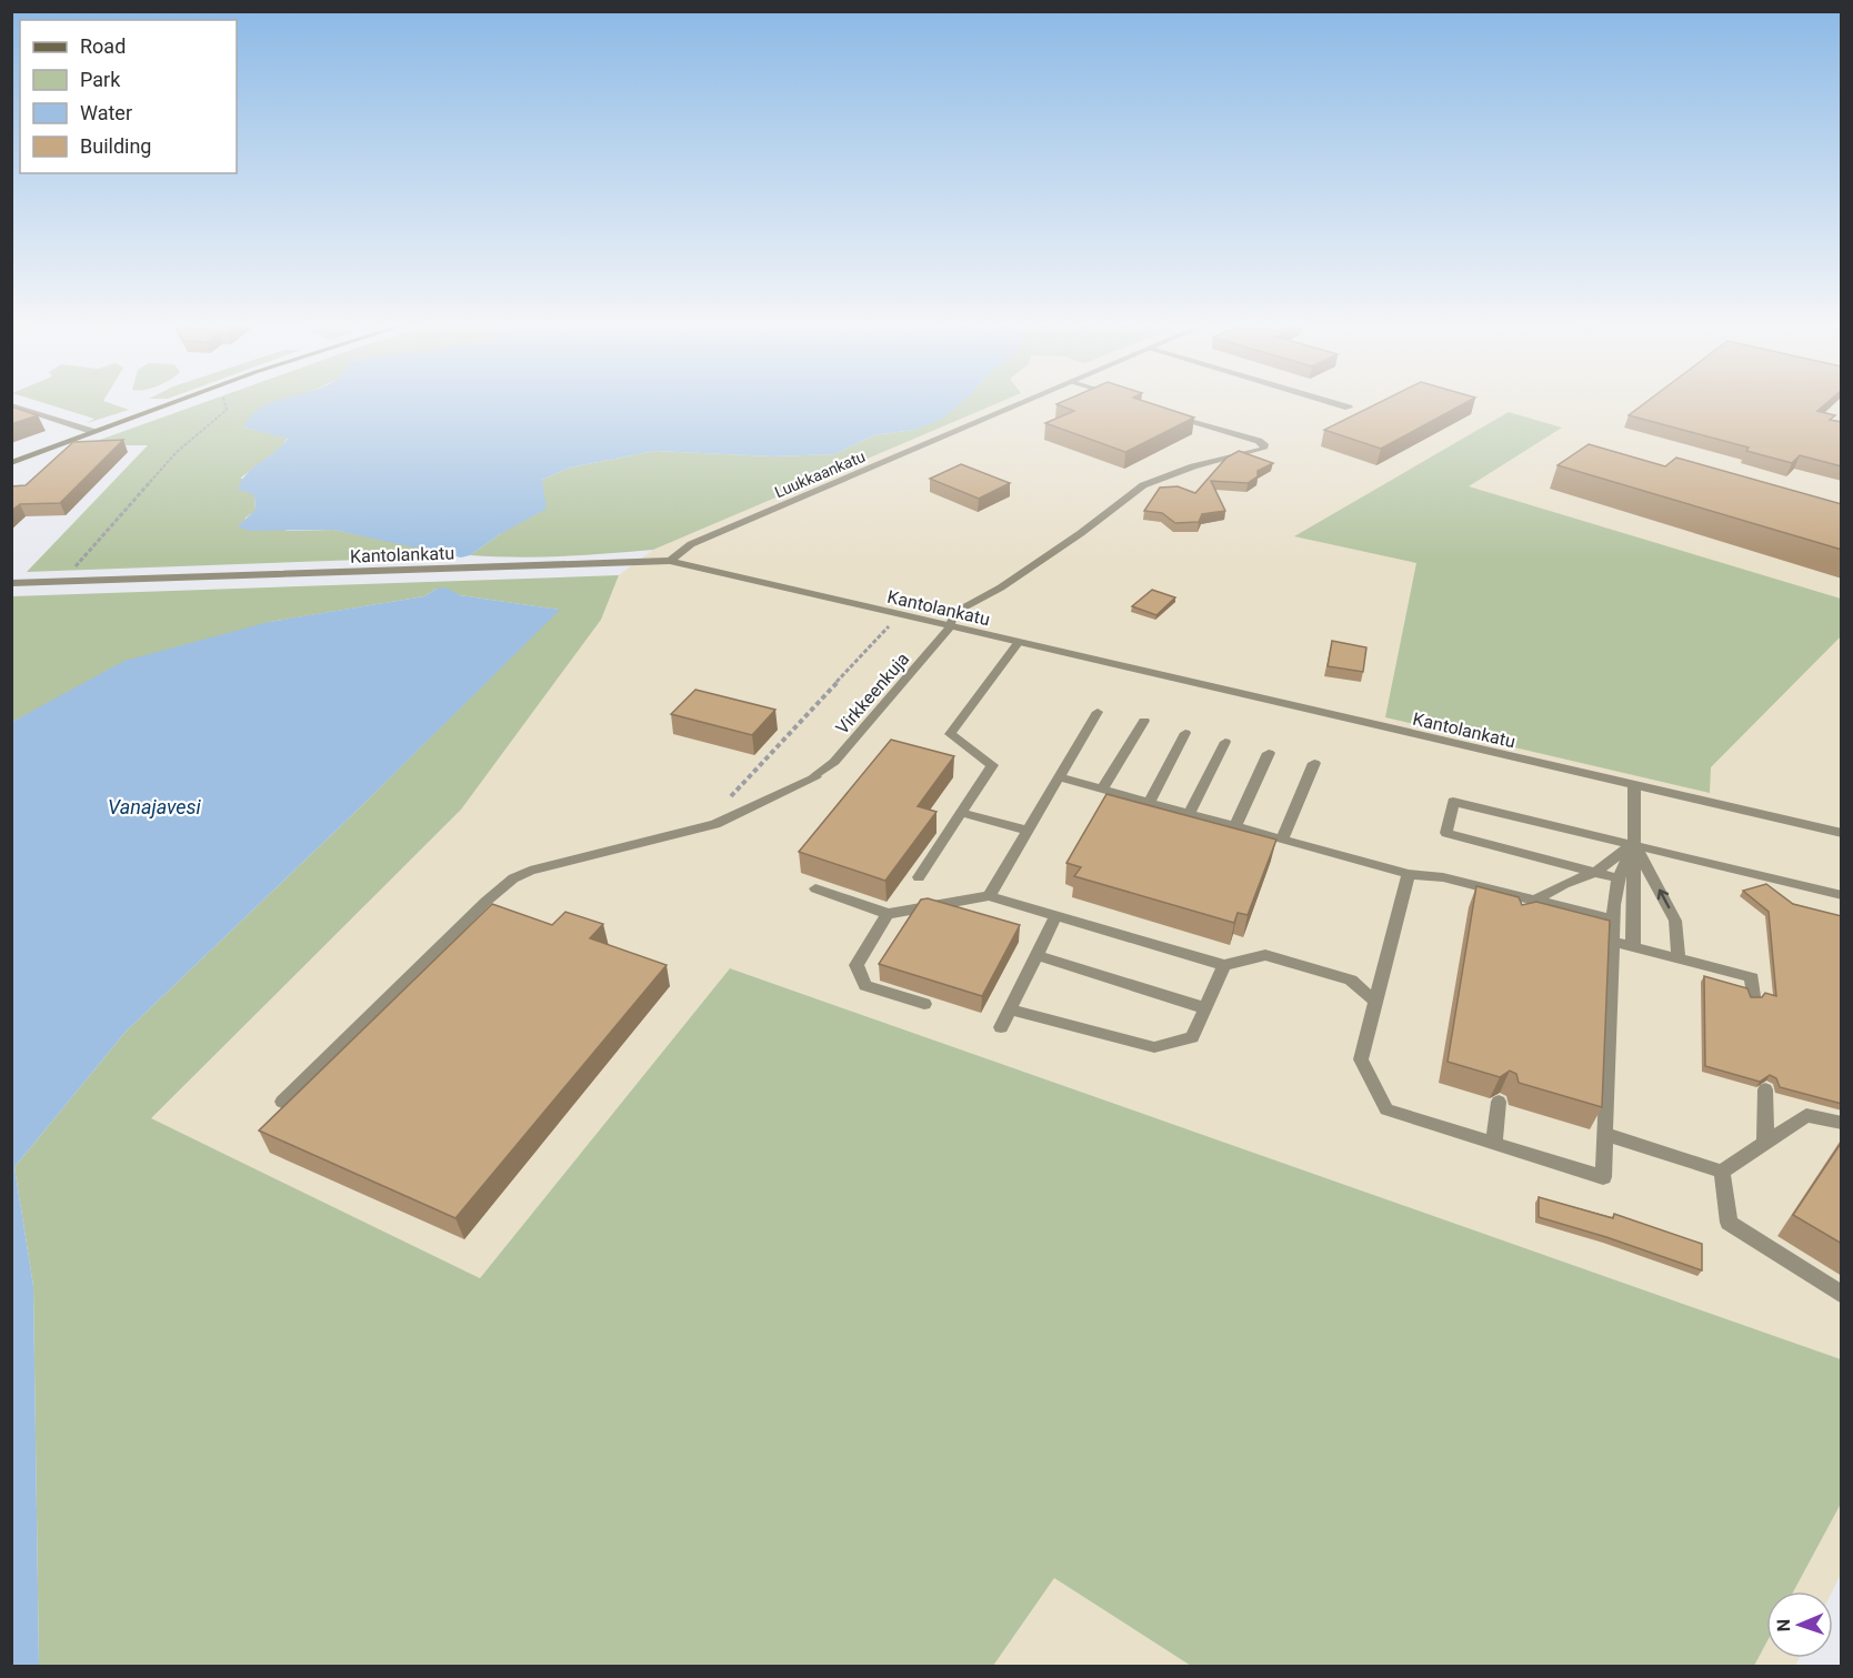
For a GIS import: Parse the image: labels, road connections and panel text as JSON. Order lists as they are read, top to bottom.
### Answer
{
  "streets": {
    "street": ["Luukkaankatu", "Kantolankatu", "Virkkeenkuja"]
  },
  "crossings": [
    ["Luukkaankatu", "Kantolankatu"],
    ["Kantolankatu", "Virkkeenkuja"]
  ],
  "water": ["Vanajavesi"],
  "legend": [
    "Road",
    "Park",
    "Water",
    "Building"
  ],
  "north": "left"
}
